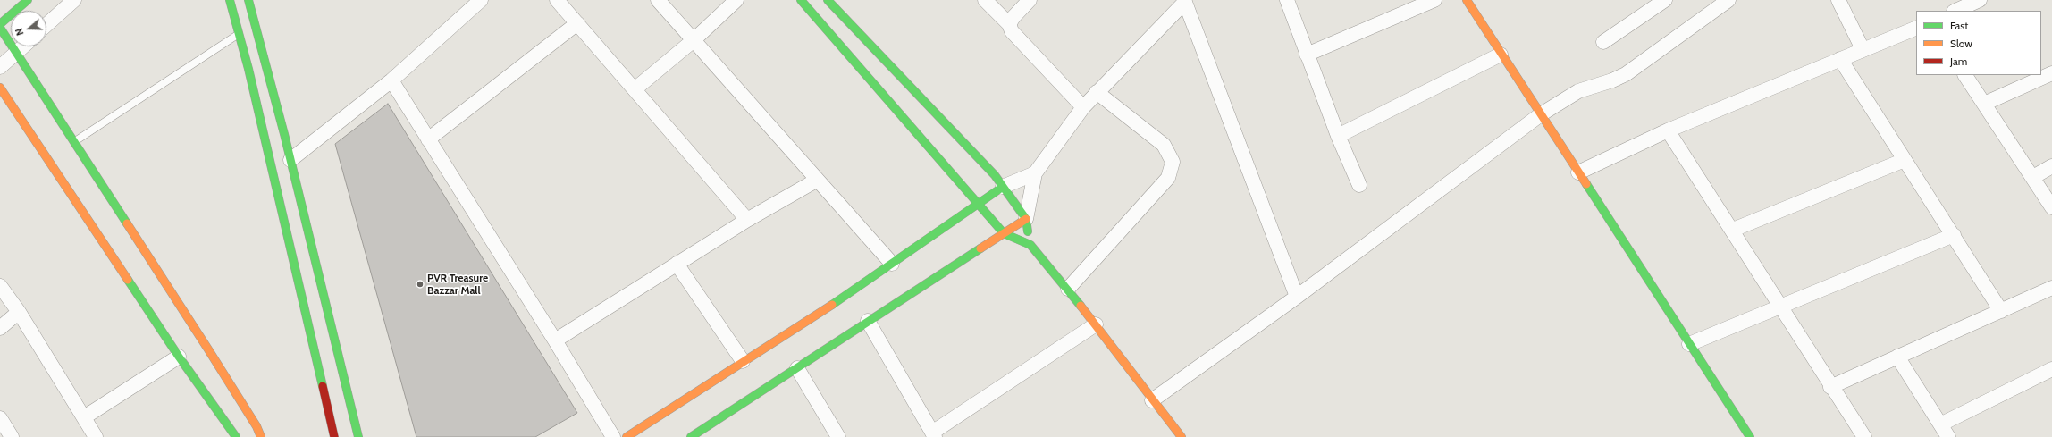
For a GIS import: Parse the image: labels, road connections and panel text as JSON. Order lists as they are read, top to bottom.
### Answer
{
  "places": ["PVR Treasure Bazzar Mall"],
  "legend": ["Fast", "Slow", "Jam"],
  "north": "left"
}
